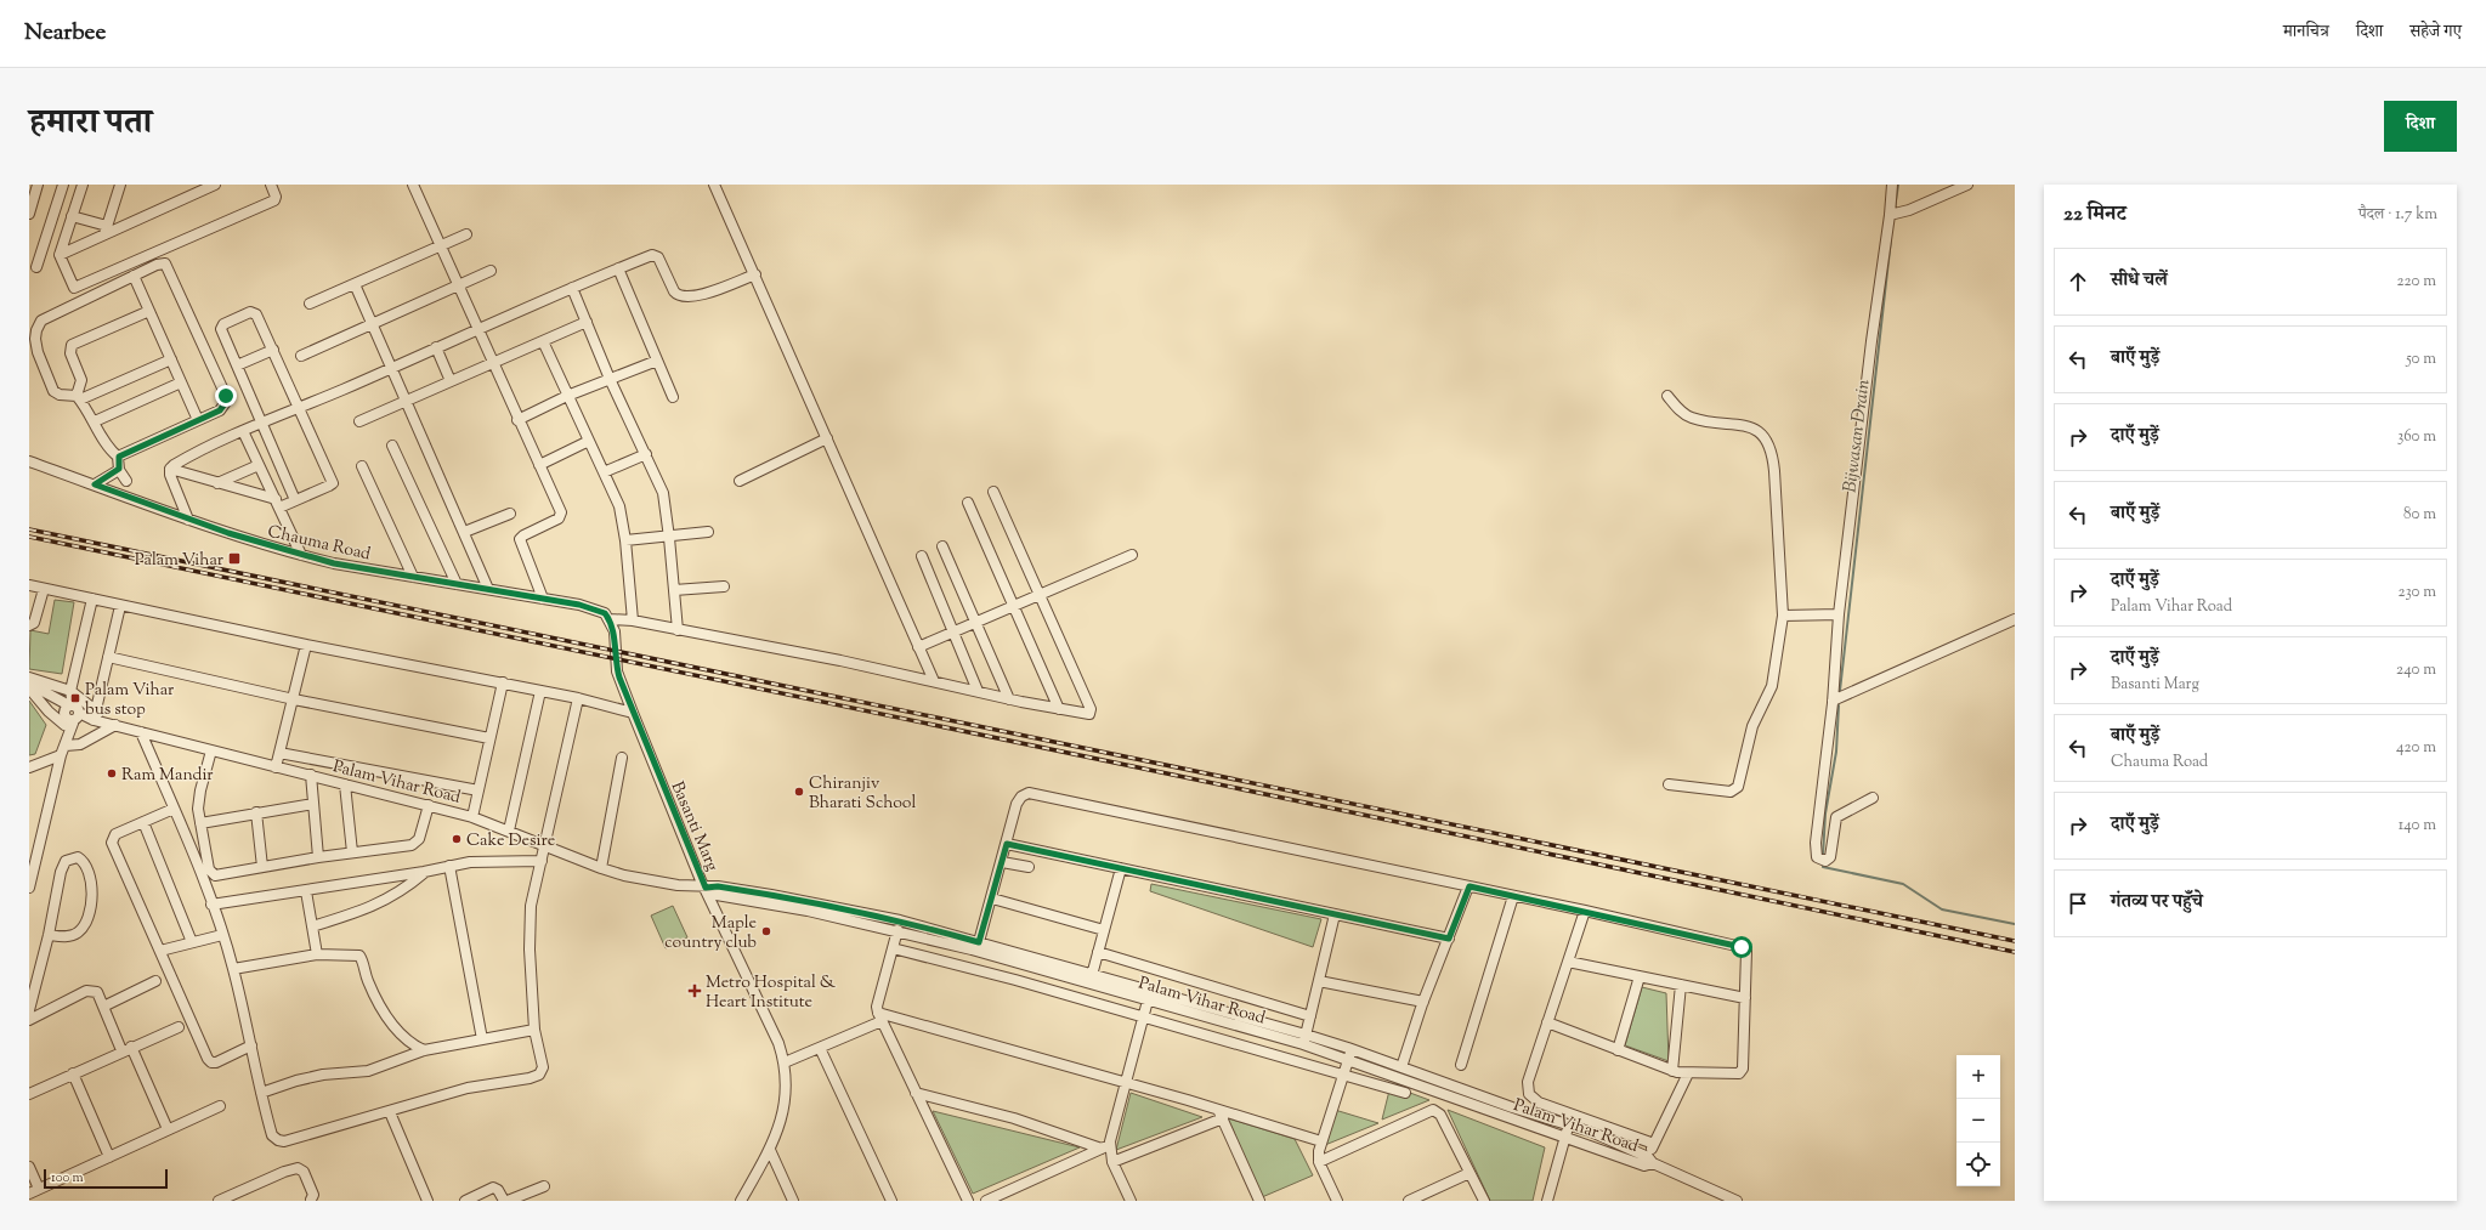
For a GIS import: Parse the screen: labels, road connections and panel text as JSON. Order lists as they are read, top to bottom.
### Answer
{
  "streets": {
    "street": ["Chauma Road", "Palam Vihar Road", "Basanti Marg"]
  },
  "crossings": [
    ["Chauma Road", "Basanti Marg"],
    ["Palam Vihar Road", "Basanti Marg"]
  ],
  "water": ["Bijwasan Drain"],
  "places": {
    "transit": ["Palam Vihar", "Palam Vihar bus stop"],
    "other": [
      "Ram Mandir",
      "Chiranjiv Bharati School",
      "Cake Desire",
      "Maple country club"
    ],
    "health": ["Metro Hospital & Heart Institute"]
  },
  "scale_bar": "100 m",
  "page": {
    "header": "Nearbee",
    "nav": ["मानचित्र", "दिशा", "सहेजे गए"],
    "title": "हमारा पता",
    "buttons": "दिशा",
    "heading": ["22 मिनट", "पैदल · 1.7 km"],
    "list": [
      ["सीधे चलें", "220 m"],
      ["बाएँ मुड़ें", "50 m"],
      ["दाएँ मुड़ें", "360 m"],
      ["बाएँ मुड़ें", "80 m"],
      ["दाएँ मुड़ें", "Palam Vihar Road", "230 m"],
      ["दाएँ मुड़ें", "Basanti Marg", "240 m"],
      ["बाएँ मुड़ें", "Chauma Road", "420 m"],
      ["दाएँ मुड़ें", "140 m"],
      "गंतव्य पर पहुँचे"
    ],
    "map_buttons": ["+", "−"],
    "scale": "100 m"
  }
}
